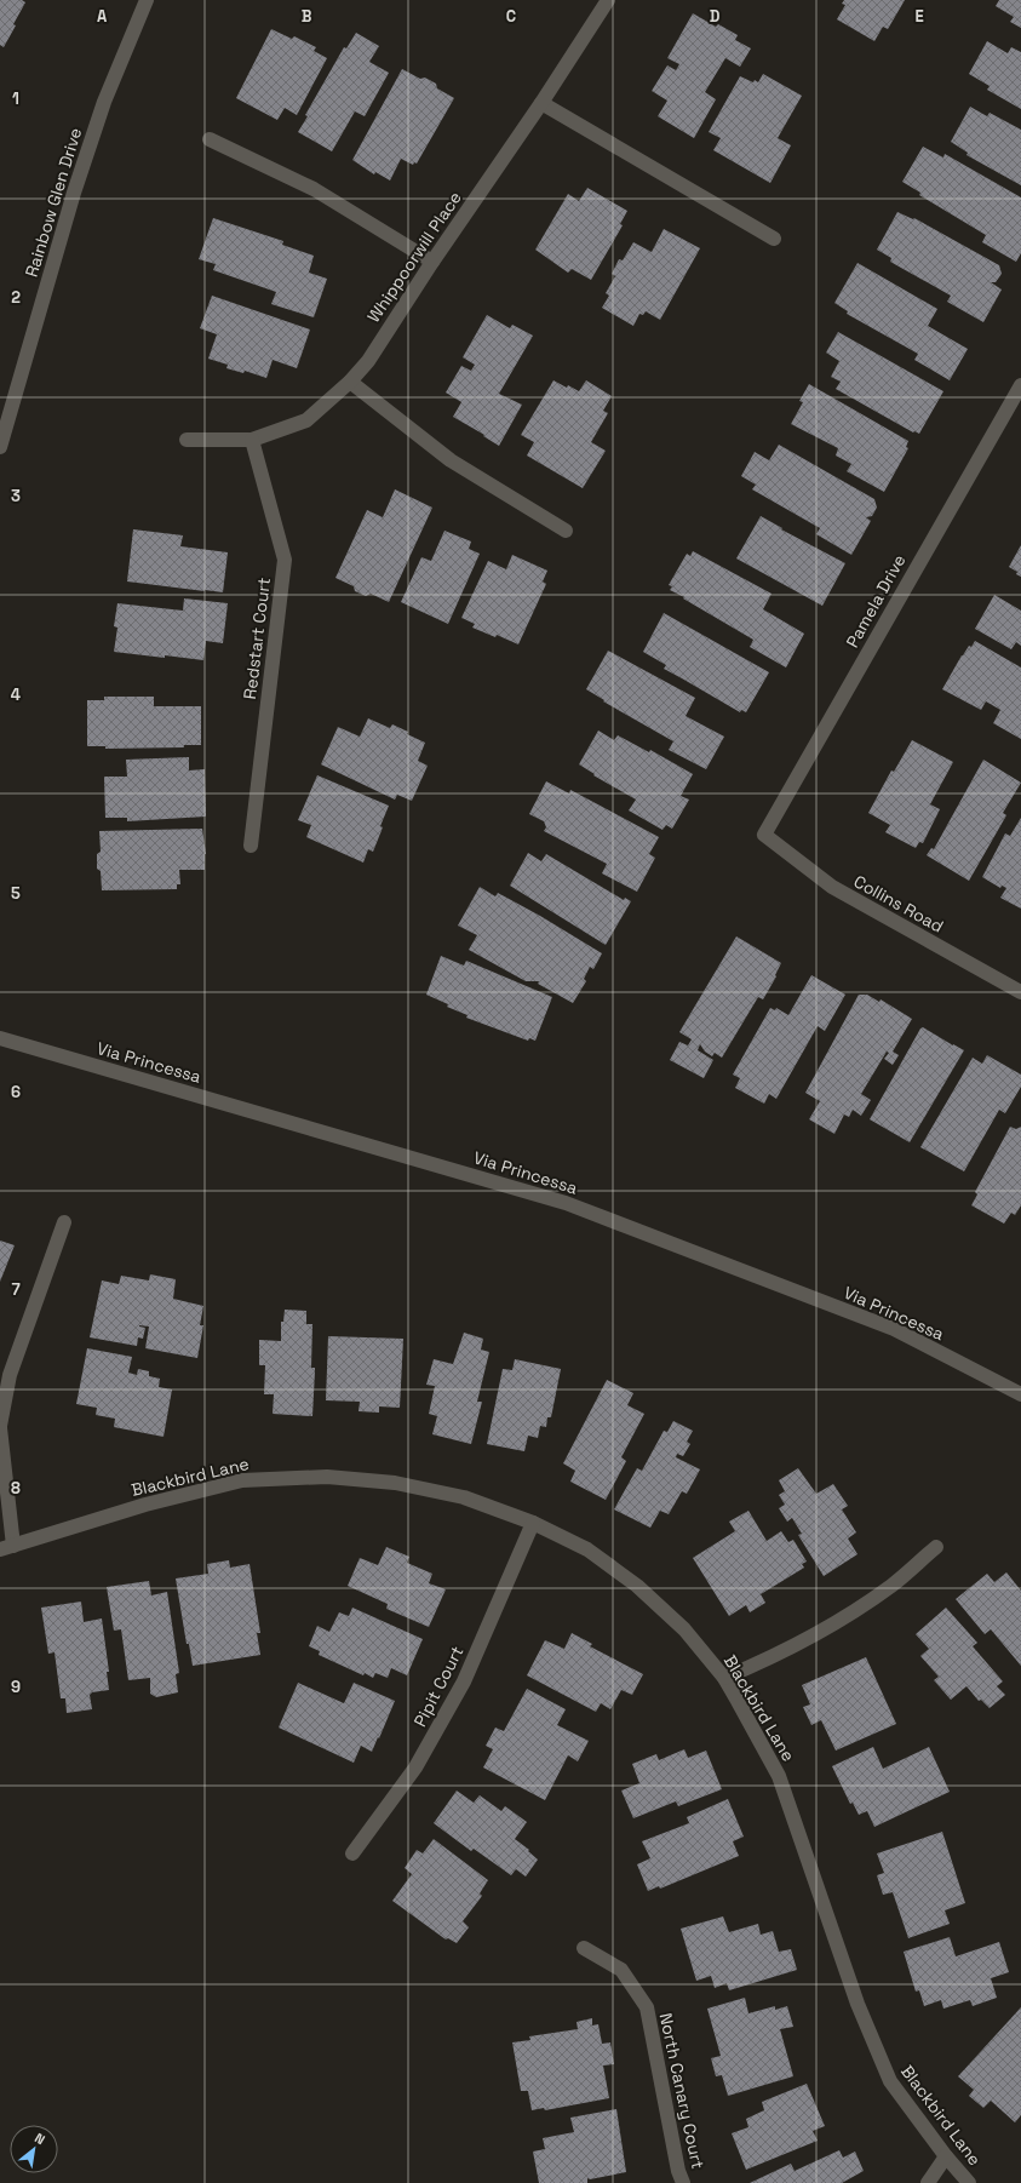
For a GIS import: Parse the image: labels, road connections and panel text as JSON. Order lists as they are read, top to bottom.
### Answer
{
  "streets": {
    "street": [
      "Rainbow Glen Drive",
      "Whippoorwill Place",
      "Pamela Drive",
      "Redstart Court",
      "Collins Road",
      "Via Princessa",
      "Blackbird Lane",
      "Pipit Court",
      "North Canary Court"
    ]
  },
  "crossings": [
    ["Whippoorwill Place", "Redstart Court"],
    ["Pamela Drive", "Collins Road"],
    ["Blackbird Lane", "Pipit Court"]
  ],
  "north": "top right",
  "grid": {
    "columns": [
      "A",
      "B",
      "C",
      "D",
      "E"
    ],
    "rows": [
      "1",
      "2",
      "3",
      "4",
      "5",
      "6",
      "7",
      "8",
      "9"
    ]
  }
}
